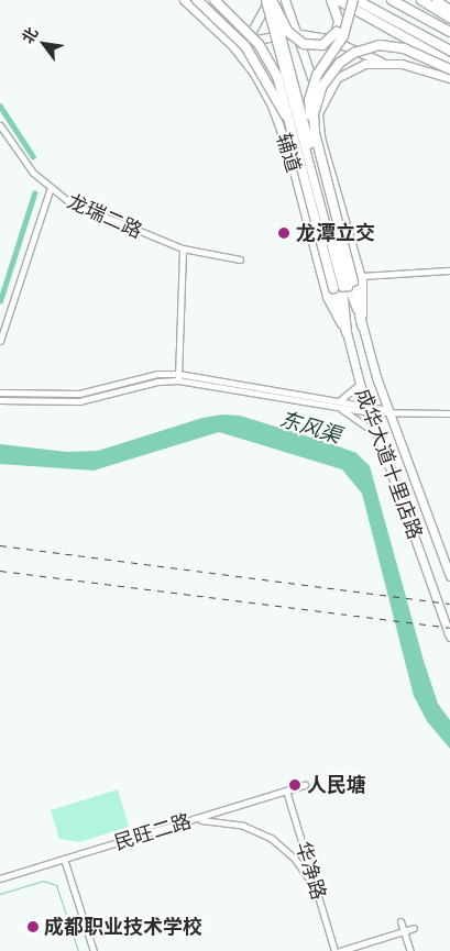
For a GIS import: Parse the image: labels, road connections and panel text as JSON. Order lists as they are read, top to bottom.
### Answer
{
  "streets": {
    "main road": ["辅道", "成华大道十里店路"],
    "street": ["龙瑞二路", "民旺二路", "华净路"]
  },
  "crossings": [
    ["辅道", "成华大道十里店路"],
    ["民旺二路", "华净路"]
  ],
  "water": ["东风渠"],
  "places": ["龙潭立交", "人民塘", "成都职业技术学校"],
  "north": "top left"
}
